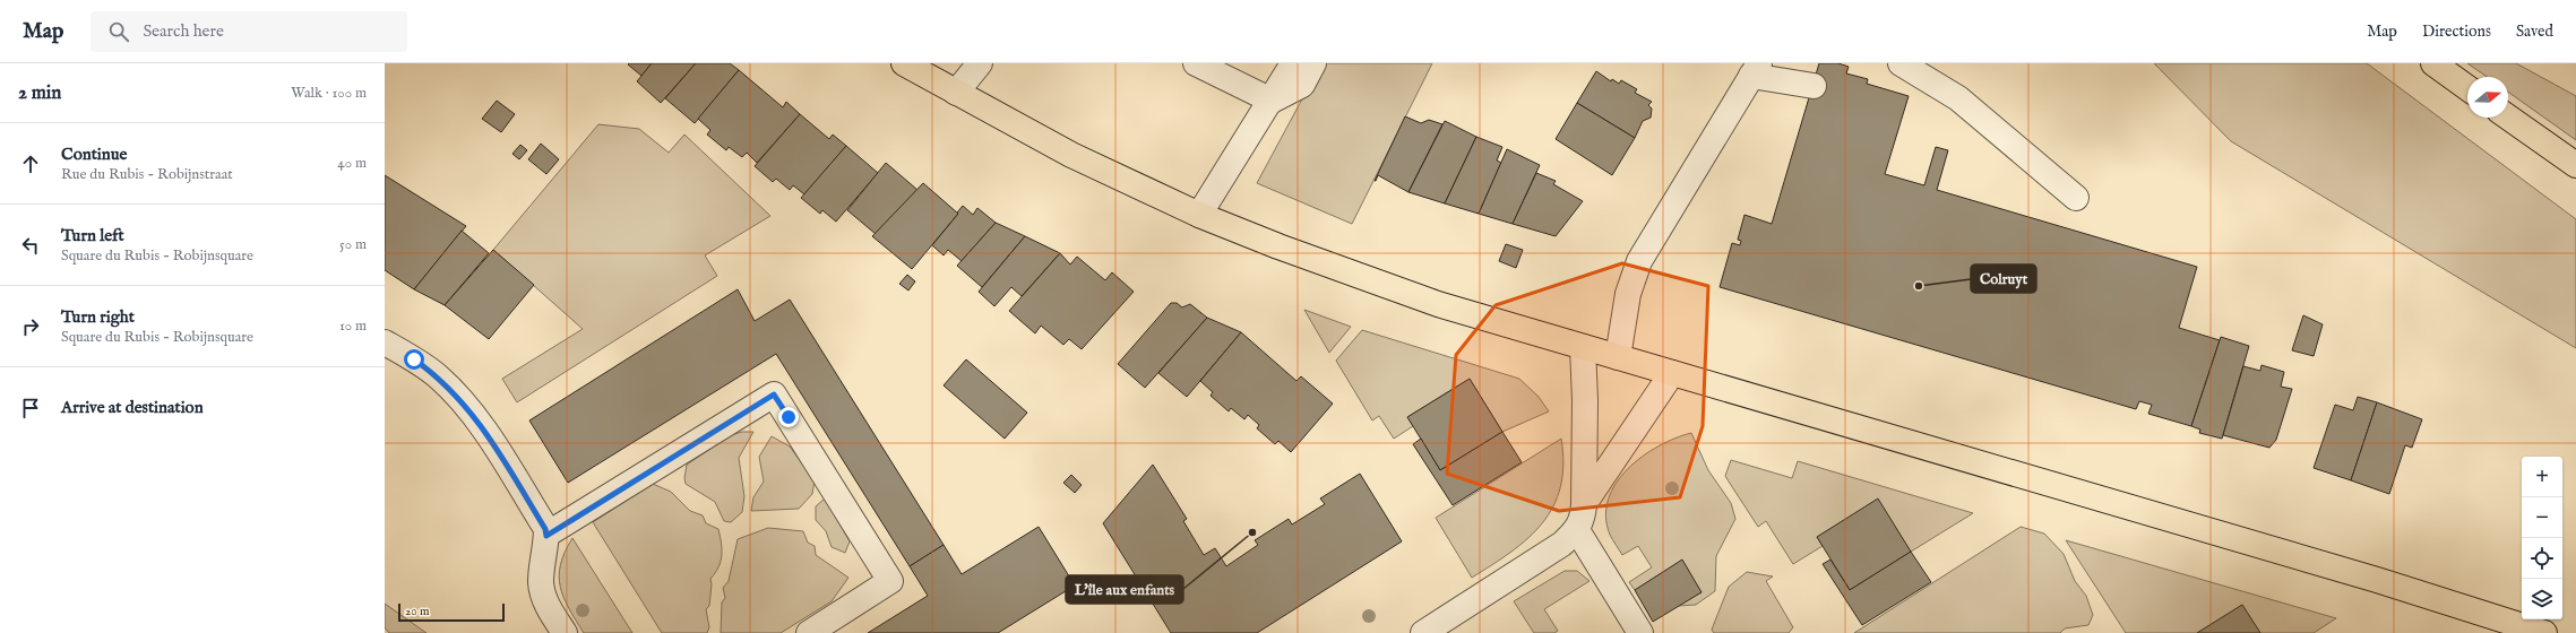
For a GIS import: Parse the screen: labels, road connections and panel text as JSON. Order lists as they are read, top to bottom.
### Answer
{
  "places": ["Colruyt", "L'île aux enfants"],
  "scale_bar": "20 m",
  "north": "right",
  "page": {
    "header": "Map",
    "search": "Search here",
    "nav": ["Map", "Directions", "Saved"],
    "heading": ["2 min", "Walk · 100 m"],
    "list": [
      ["Continue", "Rue du Rubis - Robijnstraat", "40 m"],
      ["Turn left", "Square du Rubis - Robijnsquare", "50 m"],
      ["Turn right", "Square du Rubis - Robijnsquare", "10 m"],
      "Arrive at destination"
    ],
    "map_buttons": ["+", "−"],
    "scale": "20 m"
  }
}
